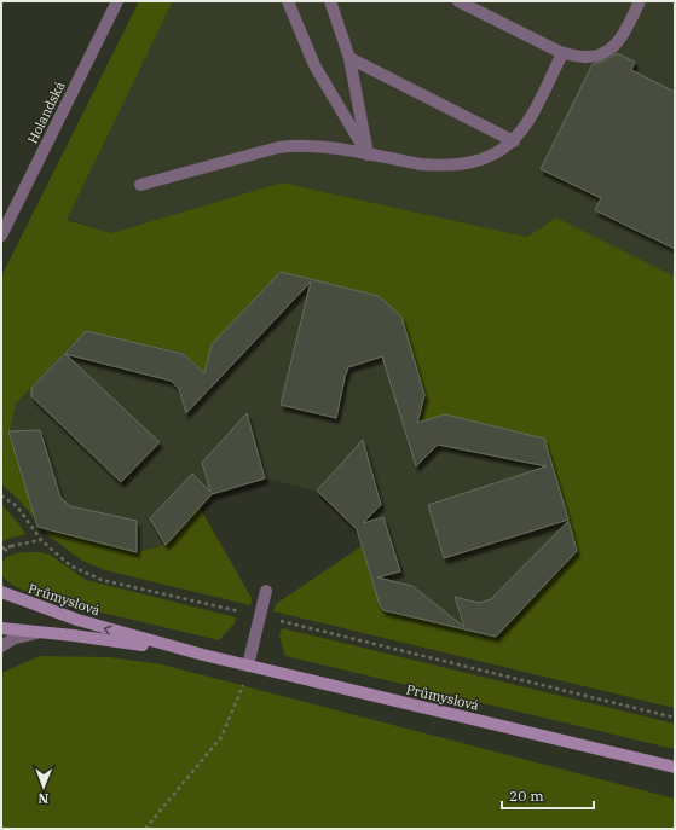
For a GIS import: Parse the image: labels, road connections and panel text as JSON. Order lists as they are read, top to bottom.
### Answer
{
  "streets": {
    "main road": ["Průmyslová"],
    "street": ["Holandská"]
  },
  "scale_bar": "20 m",
  "north": "bottom"
}
